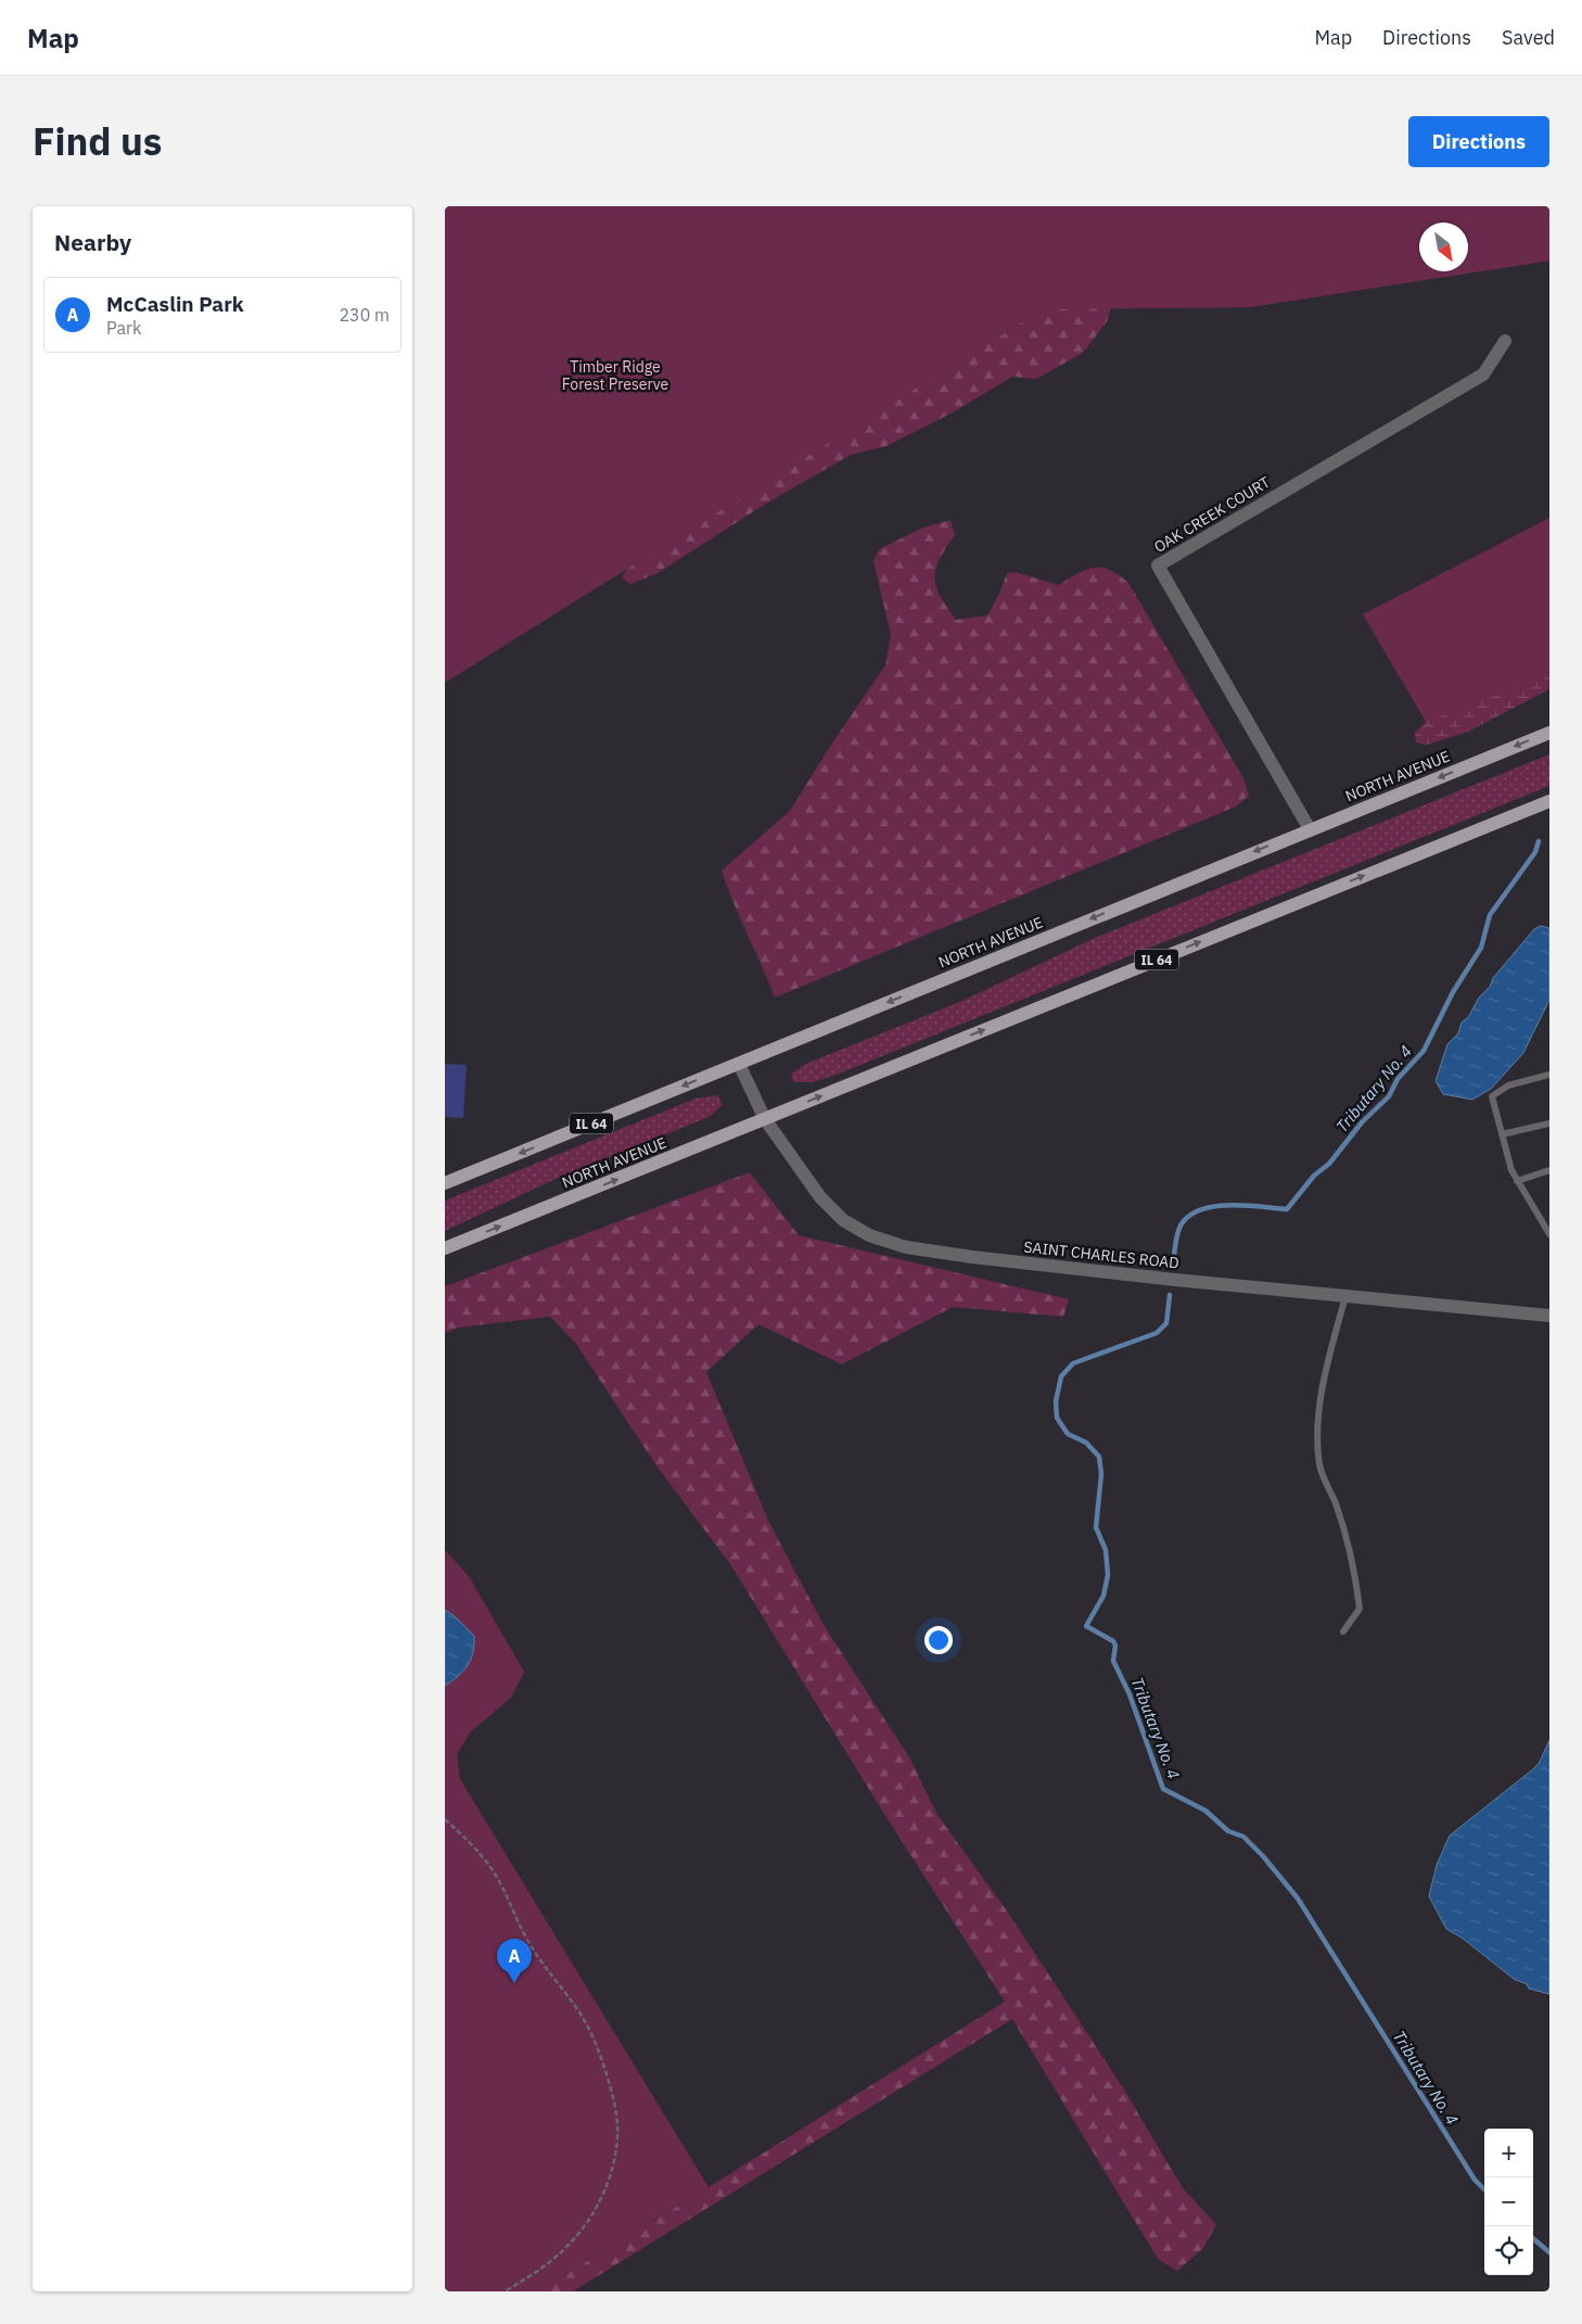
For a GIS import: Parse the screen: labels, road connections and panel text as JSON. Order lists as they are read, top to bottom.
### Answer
{
  "streets": {
    "main road": ["NORTH AVENUE", "IL 64"],
    "street": ["OAK CREEK COURT", "SAINT CHARLES ROAD"]
  },
  "crossings": [
    ["OAK CREEK COURT", "NORTH AVENUE"],
    ["NORTH AVENUE", "SAINT CHARLES ROAD"]
  ],
  "water": ["Tributary No. 4"],
  "parks": ["Timber Ridge Forest Preserve"],
  "north": "bottom right",
  "page": {
    "header": "Map",
    "nav": ["Map", "Directions", "Saved"],
    "title": "Find us",
    "buttons": "Directions",
    "heading": "Nearby",
    "list": [
      {
        "mark": "A",
        "name": "McCaslin Park",
        "note": "Park",
        "value": "230 m"
      }
    ],
    "pins": "A",
    "map_buttons": ["+", "−"]
  }
}
